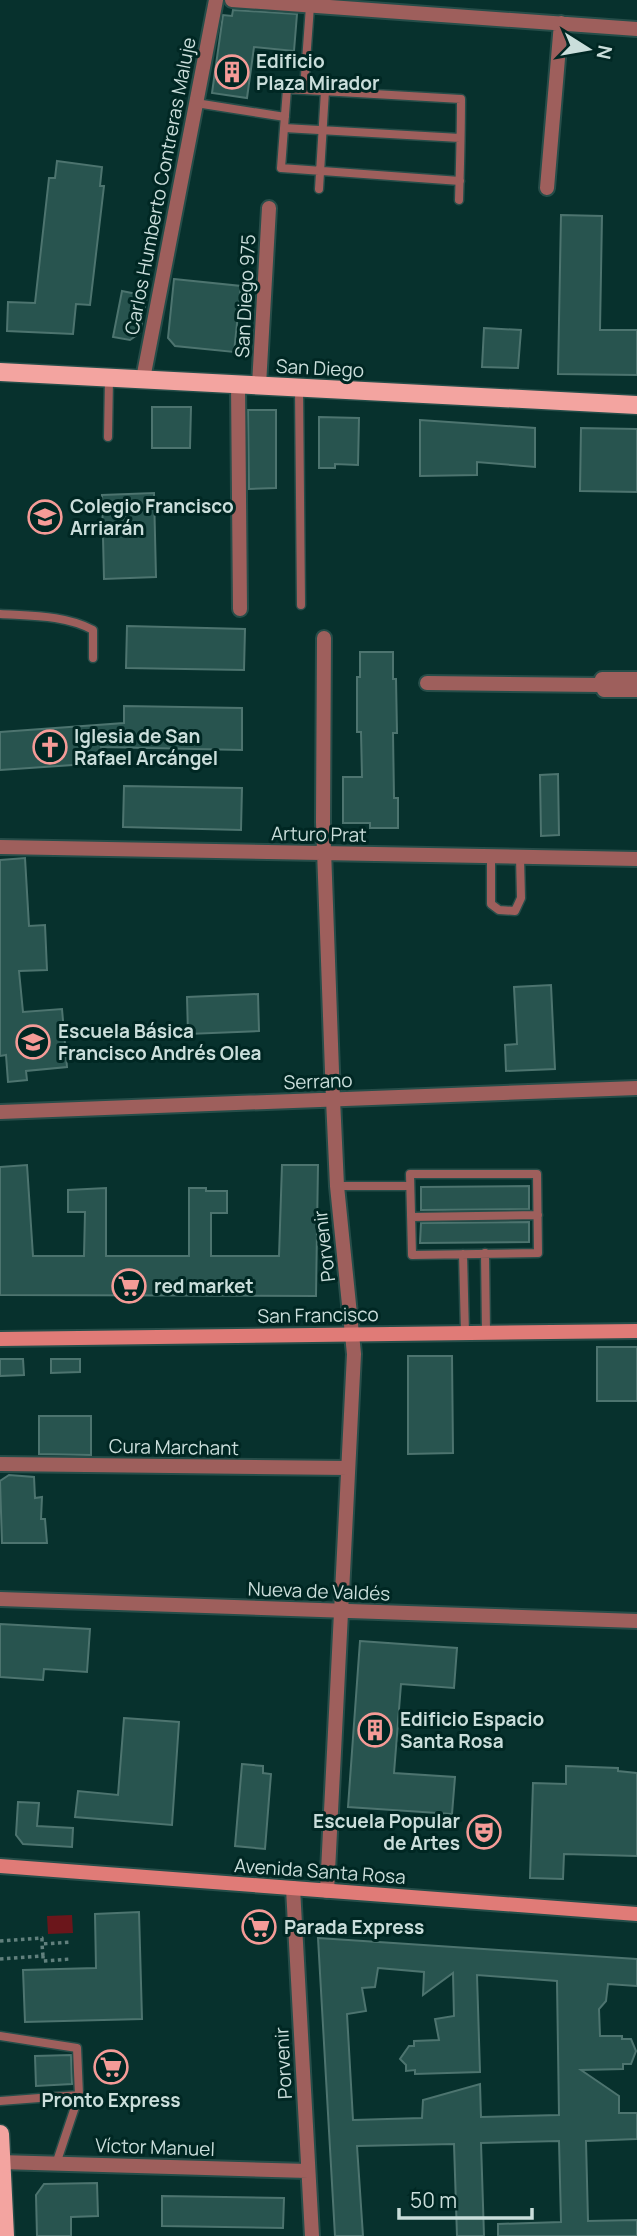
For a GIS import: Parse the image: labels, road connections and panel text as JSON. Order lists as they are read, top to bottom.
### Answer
{
  "streets": {
    "main road": ["San Diego", "San Francisco", "Avenida Santa Rosa"],
    "street": [
      "Carlos Humberto Contreras Maluje",
      "San Diego 975",
      "Arturo Prat",
      "Serrano",
      "Porvenir",
      "Cura Marchant",
      "Nueva de Valdés",
      "Víctor Manuel"
    ]
  },
  "crossings": [
    ["Carlos Humberto Contreras Maluje", "San Diego"],
    ["San Diego 975", "San Diego"],
    ["Arturo Prat", "Porvenir"],
    ["Serrano", "Porvenir"],
    ["Porvenir", "San Francisco"],
    ["Porvenir", "Cura Marchant"],
    ["Porvenir", "Nueva de Valdés"],
    ["Porvenir", "Avenida Santa Rosa"],
    ["Porvenir", "Víctor Manuel"]
  ],
  "places": {
    "building": ["Edificio Plaza Mirador", "Edificio Espacio Santa Rosa"],
    "school or university": ["Colegio Francisco Arriarán", "Escuela Básica Francisco Andrés Olea"],
    "church": ["Iglesia de San Rafael Arcángel"],
    "supermarket": ["red market", "Parada Express", "Pronto Express"],
    "theatre": ["Escuela Popular de Artes"]
  },
  "scale_bar": "50 m",
  "north": "right"
}
